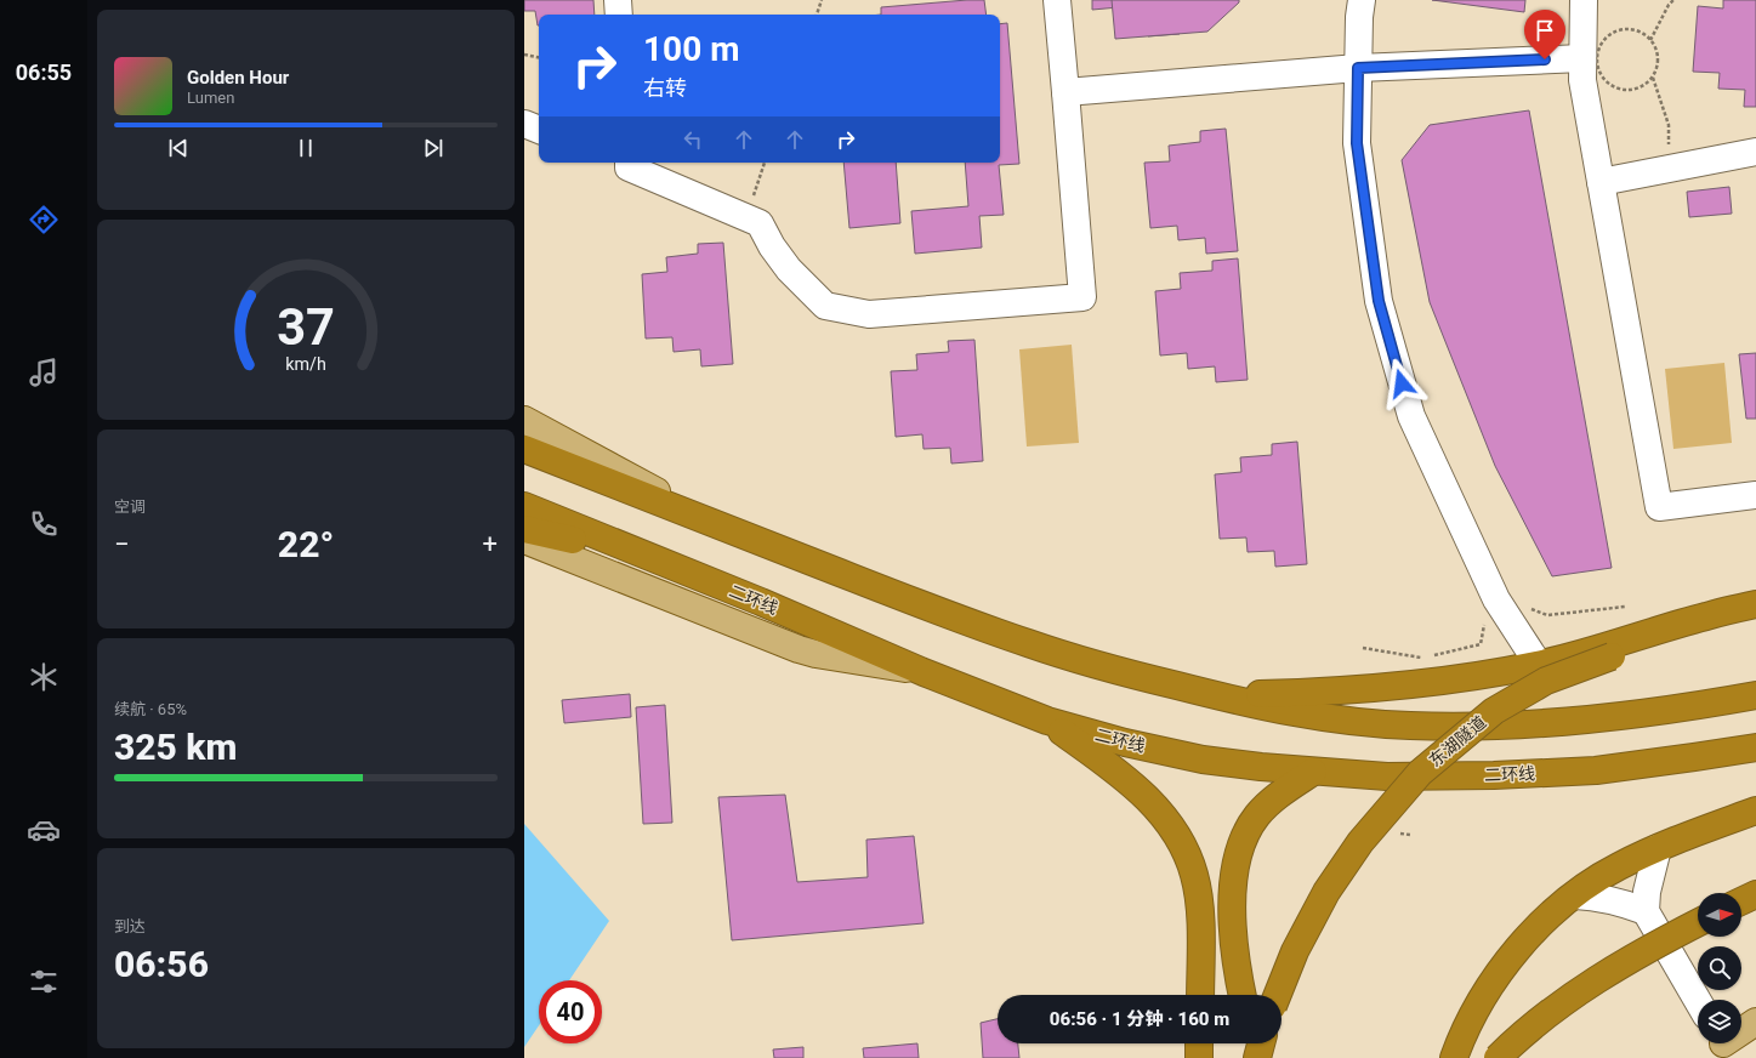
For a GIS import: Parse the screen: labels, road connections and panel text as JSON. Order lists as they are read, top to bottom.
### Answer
{
  "streets": {
    "highway": ["二环线", "东湖隧道"]
  },
  "north": "right",
  "page": {
    "tabs": "06:55",
    "turn": ["100 m", "右转"],
    "song": ["Golden Hour", "Lumen"],
    "tile": [
      "空调",
      ["续航 · 65%", "325 km"],
      ["到达", "06:56"]
    ],
    "heat": ["−", "22°", "+"],
    "limit": "40",
    "trip": "06:56 · 1 分钟 · 160 m",
    "gauge": ["37", "km/h"]
  }
}
